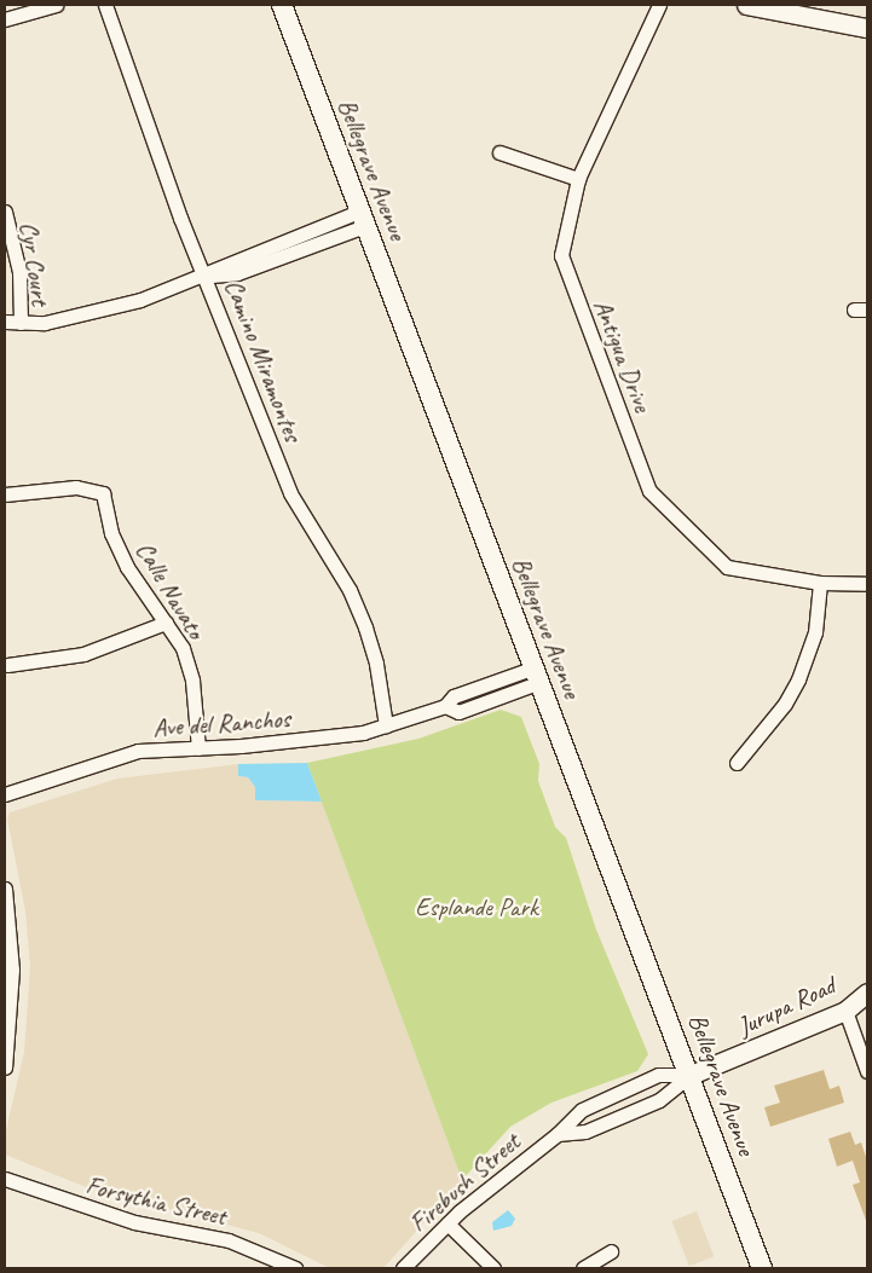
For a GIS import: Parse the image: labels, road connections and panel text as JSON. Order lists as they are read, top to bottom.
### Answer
{
  "streets": {
    "main road": ["Bellegrave Avenue"],
    "street": [
      "Cyr Court",
      "Antigua Drive",
      "Camino Miramontes",
      "Calle Navato",
      "Ave del Ranchos",
      "Jurupa Road",
      "Firebush Street",
      "Forsythia Street"
    ]
  },
  "crossings": [
    ["Bellegrave Avenue", "Ave del Ranchos"],
    ["Bellegrave Avenue", "Jurupa Road"],
    ["Bellegrave Avenue", "Firebush Street"],
    ["Camino Miramontes", "Ave del Ranchos"],
    ["Calle Navato", "Ave del Ranchos"],
    ["Jurupa Road", "Firebush Street"]
  ],
  "parks": ["Esplande Park"]
}
